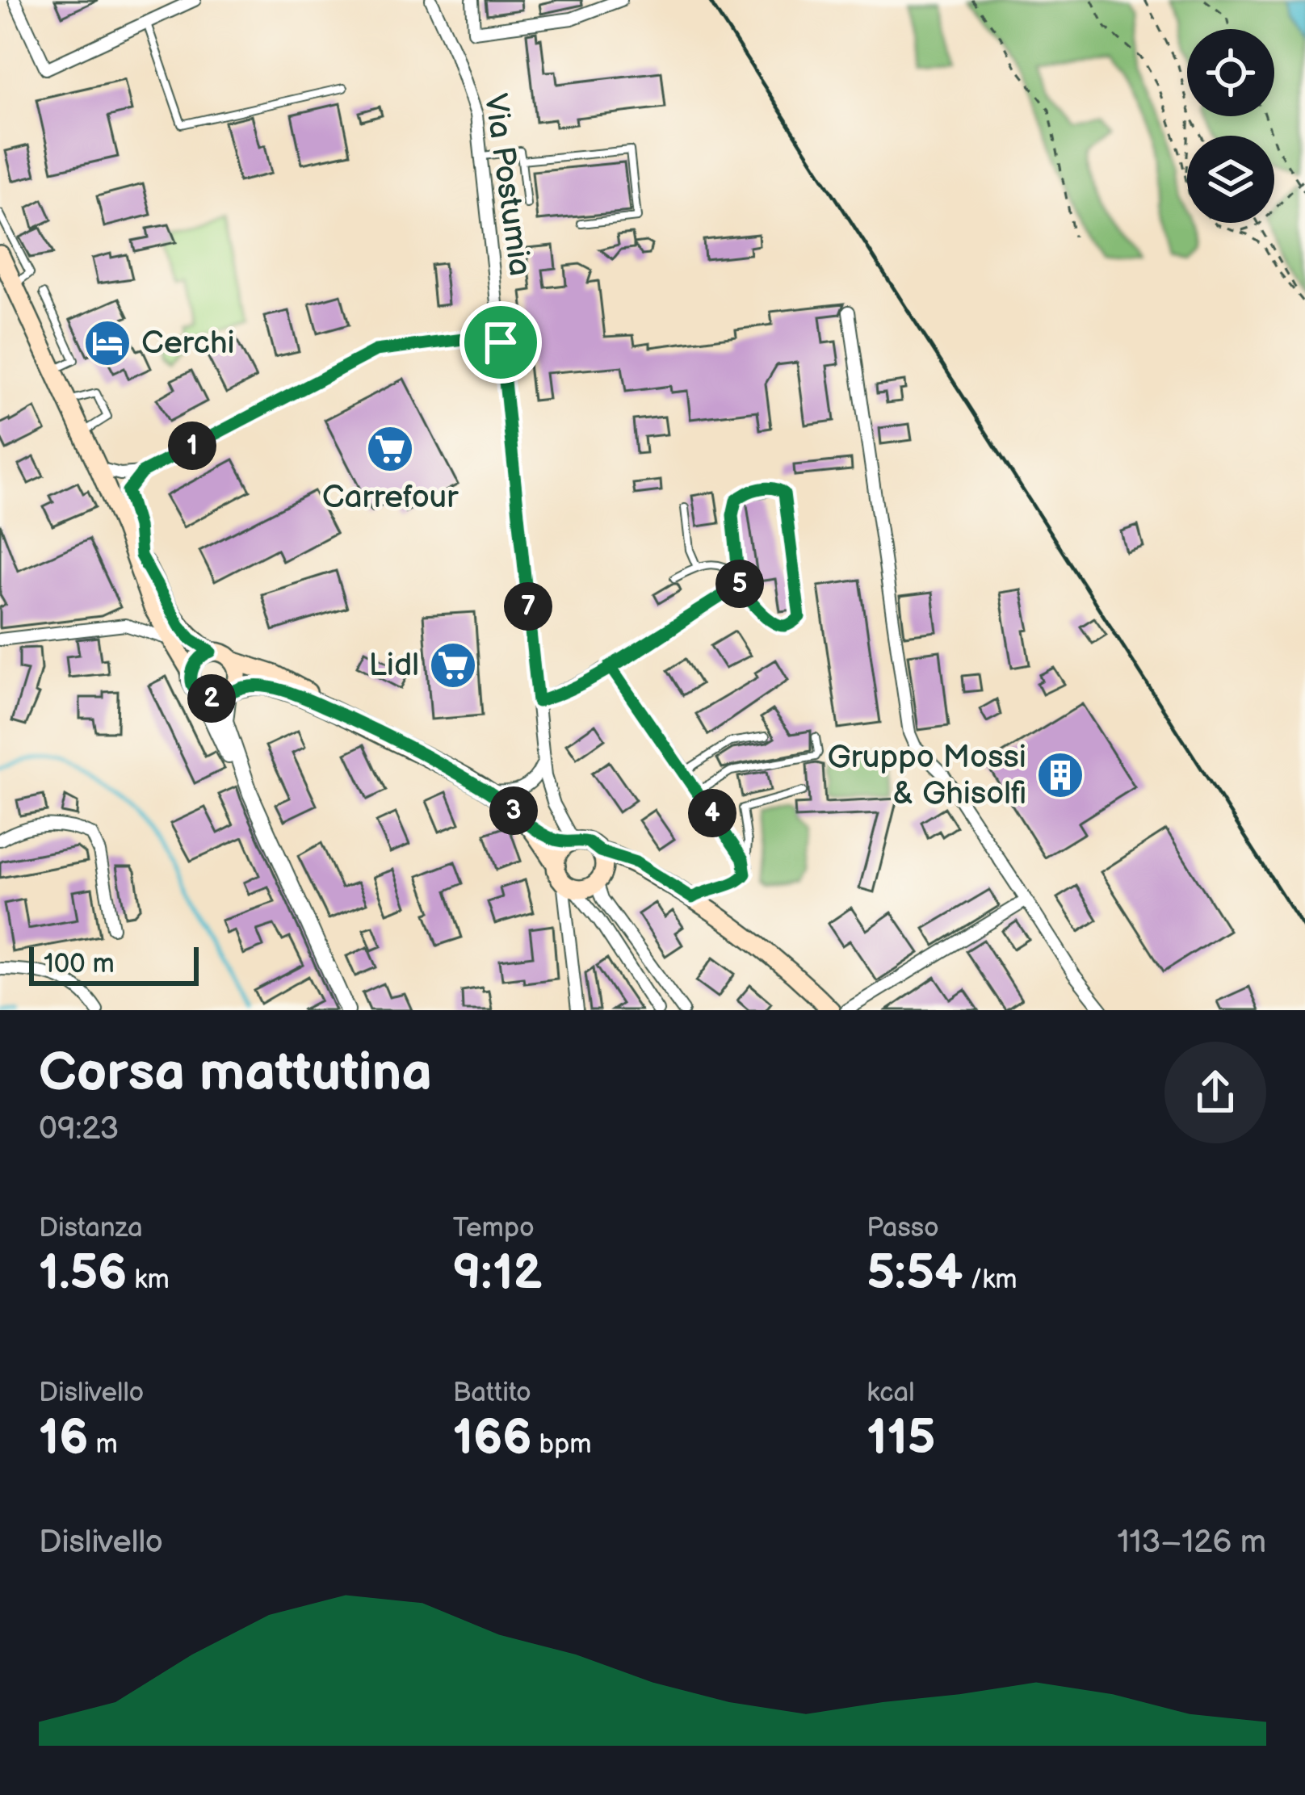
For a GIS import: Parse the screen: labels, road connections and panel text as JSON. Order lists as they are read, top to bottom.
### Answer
{
  "streets": {
    "street": ["Via Postumia"]
  },
  "places": {
    "hotel": ["Cerchi"],
    "supermarket": ["Carrefour", "Lidl"],
    "building": ["Gruppo Mossi & Ghisolfi"]
  },
  "scale_bar": "100 m",
  "page": {
    "pins": [
      "1",
      "5",
      "7",
      "2",
      "3",
      "4"
    ],
    "scale": "100 m",
    "heading": ["Corsa mattutina", "09:23"],
    "stats": [
      ["Distanza", "1.56 km"],
      ["Tempo", "9:12"],
      ["Passo", "5:54 /km"],
      ["Dislivello", "16 m"],
      ["Battito", "166 bpm"],
      ["kcal", "115"]
    ],
    "chart": ["Dislivello", "113–126 m"]
  }
}
